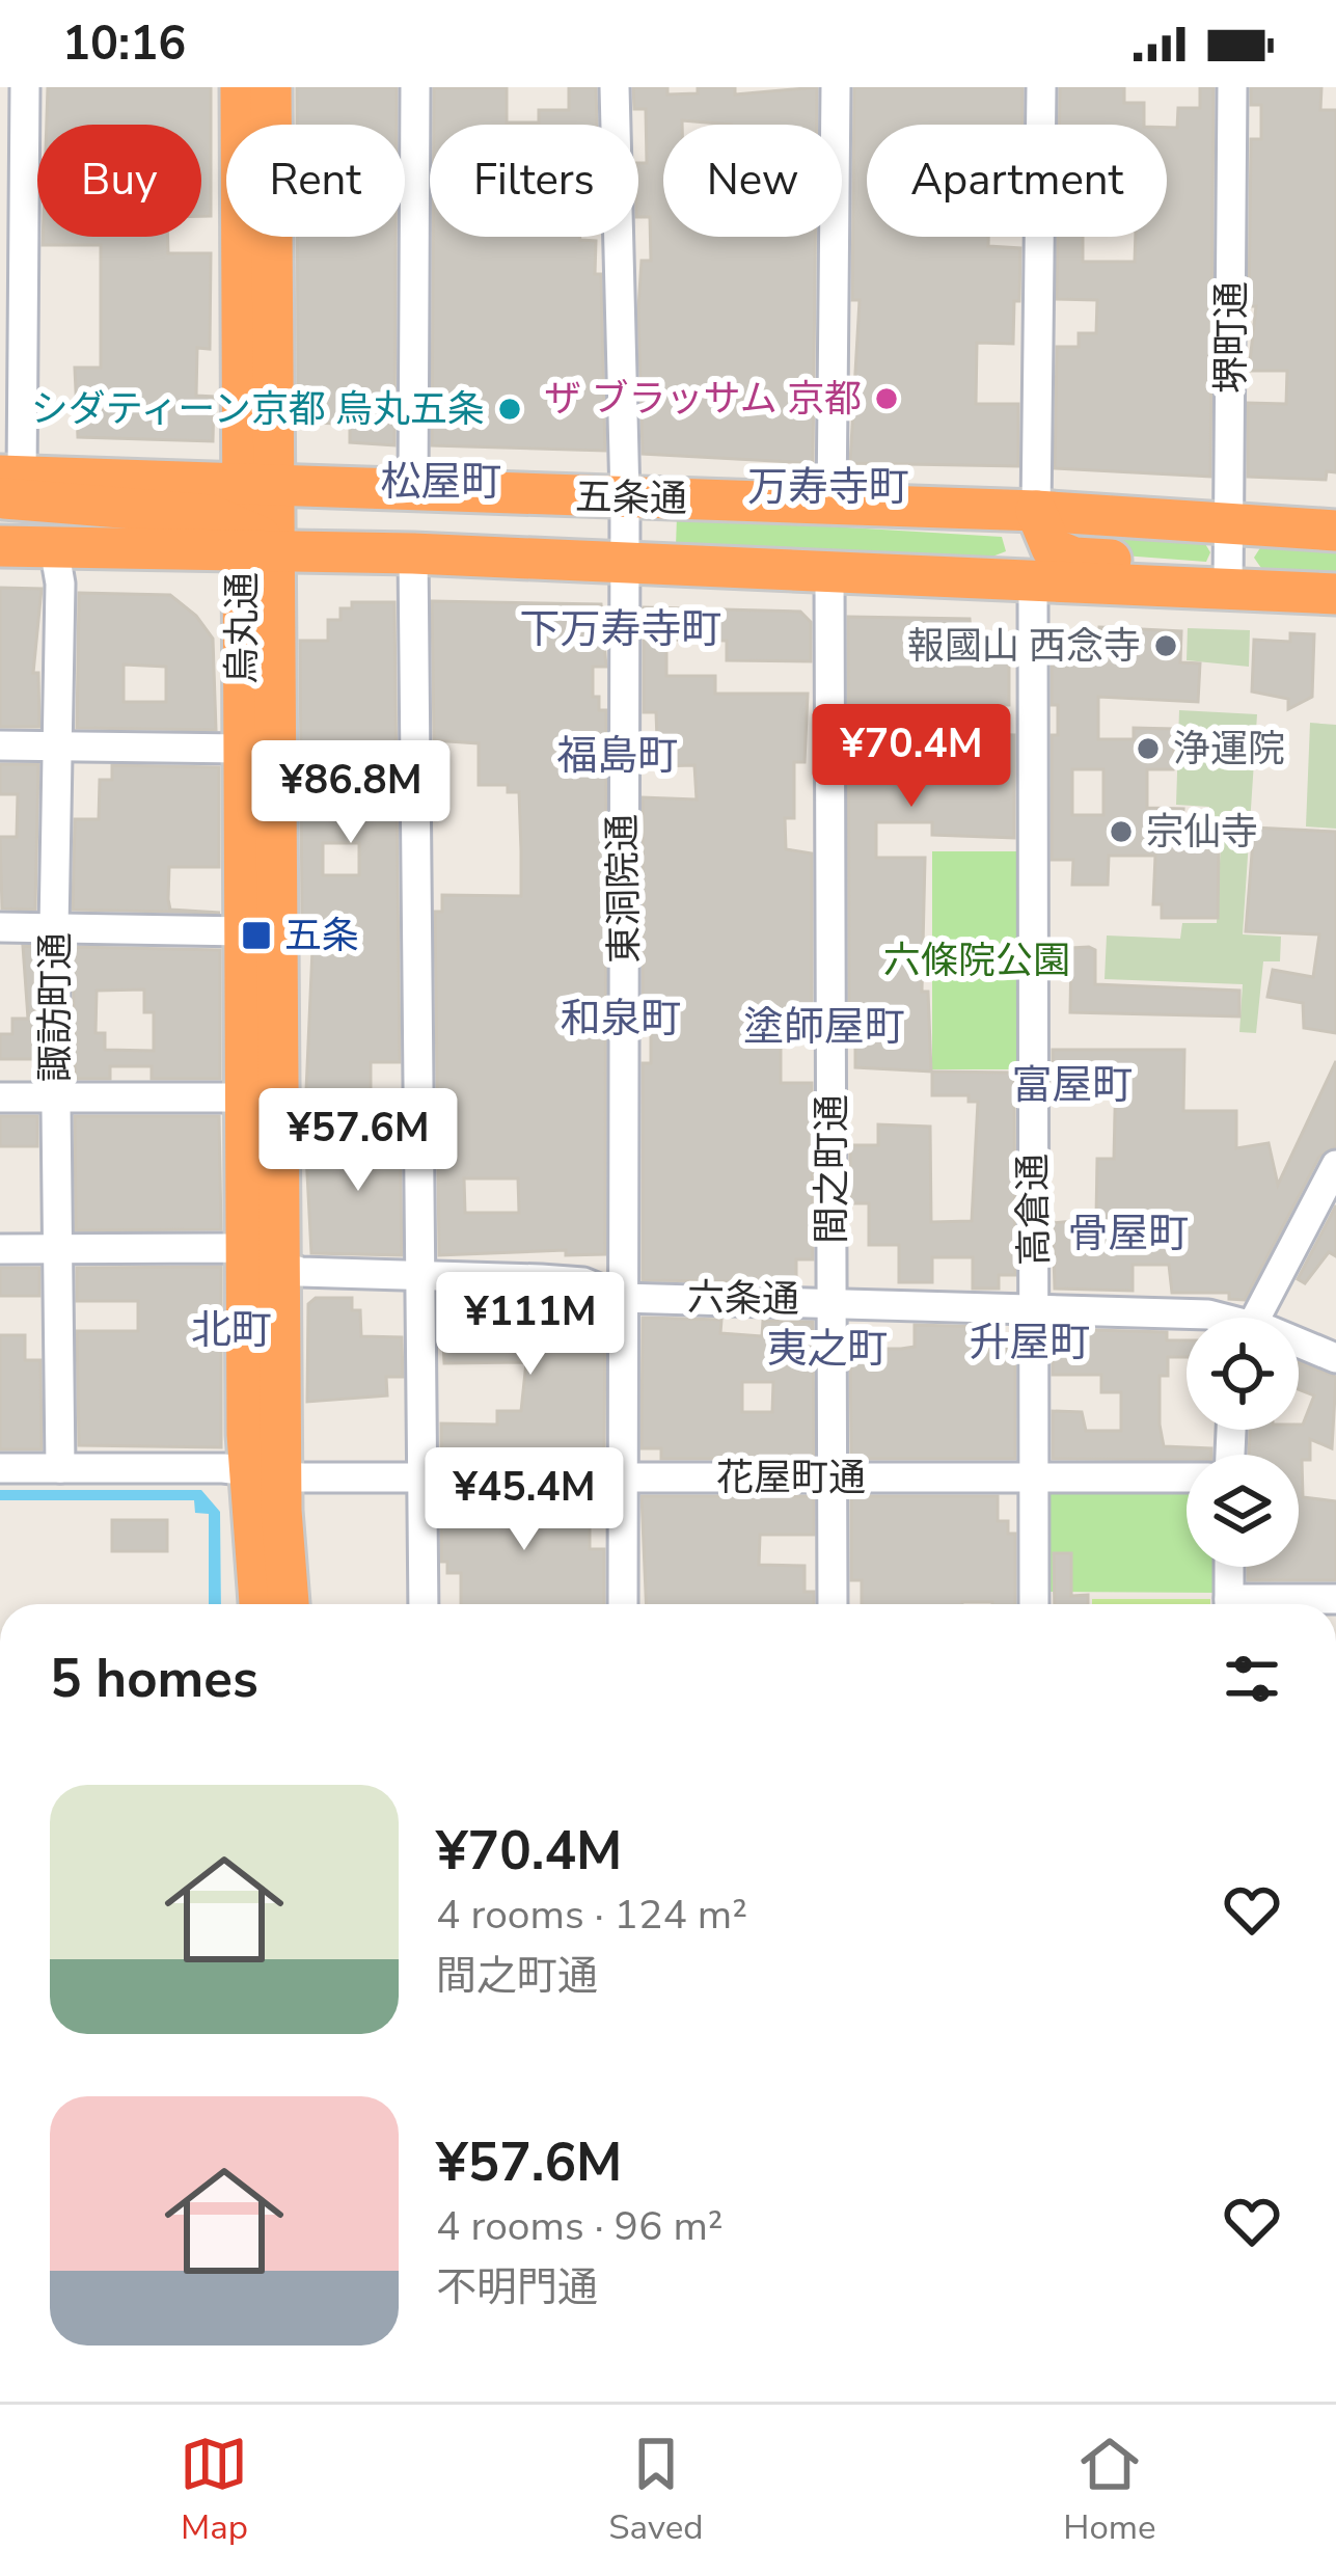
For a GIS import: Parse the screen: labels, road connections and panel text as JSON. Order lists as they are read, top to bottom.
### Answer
{
  "streets": {
    "highway": ["五条通", "烏丸通"],
    "street": [
      "堺町通",
      "東洞院通",
      "諏訪町通",
      "間之町通",
      "高倉通",
      "六条通",
      "花屋町通"
    ]
  },
  "crossings": [
    ["堺町通", "五条通"],
    ["五条通", "烏丸通"],
    ["五条通", "東洞院通"],
    ["五条通", "諏訪町通"],
    ["五条通", "間之町通"],
    ["五条通", "高倉通"],
    ["烏丸通", "六条通"],
    ["烏丸通", "花屋町通"],
    ["東洞院通", "六条通"],
    ["東洞院通", "花屋町通"],
    ["諏訪町通", "六条通"],
    ["諏訪町通", "花屋町通"],
    ["間之町通", "六条通"],
    ["間之町通", "花屋町通"],
    ["高倉通", "六条通"],
    ["高倉通", "花屋町通"]
  ],
  "districts": [
    "松屋町",
    "万寿寺町",
    "下万寿寺町",
    "福島町",
    "和泉町",
    "塗師屋町",
    "富屋町",
    "骨屋町",
    "北町",
    "升屋町",
    "夷之町"
  ],
  "parks": ["六條院公園"],
  "places": {
    "other": [
      "ザ ブラッサム 京都",
      "シダティーン京都 烏丸五条",
      "報國山 西念寺",
      "浄運院",
      "宗仙寺"
    ],
    "transit": ["五条"]
  },
  "page": {
    "status": "10:16",
    "chip": [
      "Buy",
      "Rent",
      "Filters",
      "New",
      "Apartment"
    ],
    "price": [
      "¥70.4M",
      "¥86.8M",
      "¥57.6M",
      "¥111M",
      "¥45.4M"
    ],
    "heading": "5 homes",
    "list": [
      {
        "name": "¥70.4M",
        "note": "4 rooms · 124 m² · 間之町通"
      },
      {
        "name": "¥57.6M",
        "note": "4 rooms · 96 m² · 不明門通"
      }
    ],
    "tabs": ["Map", "Saved", "Home"]
  }
}
